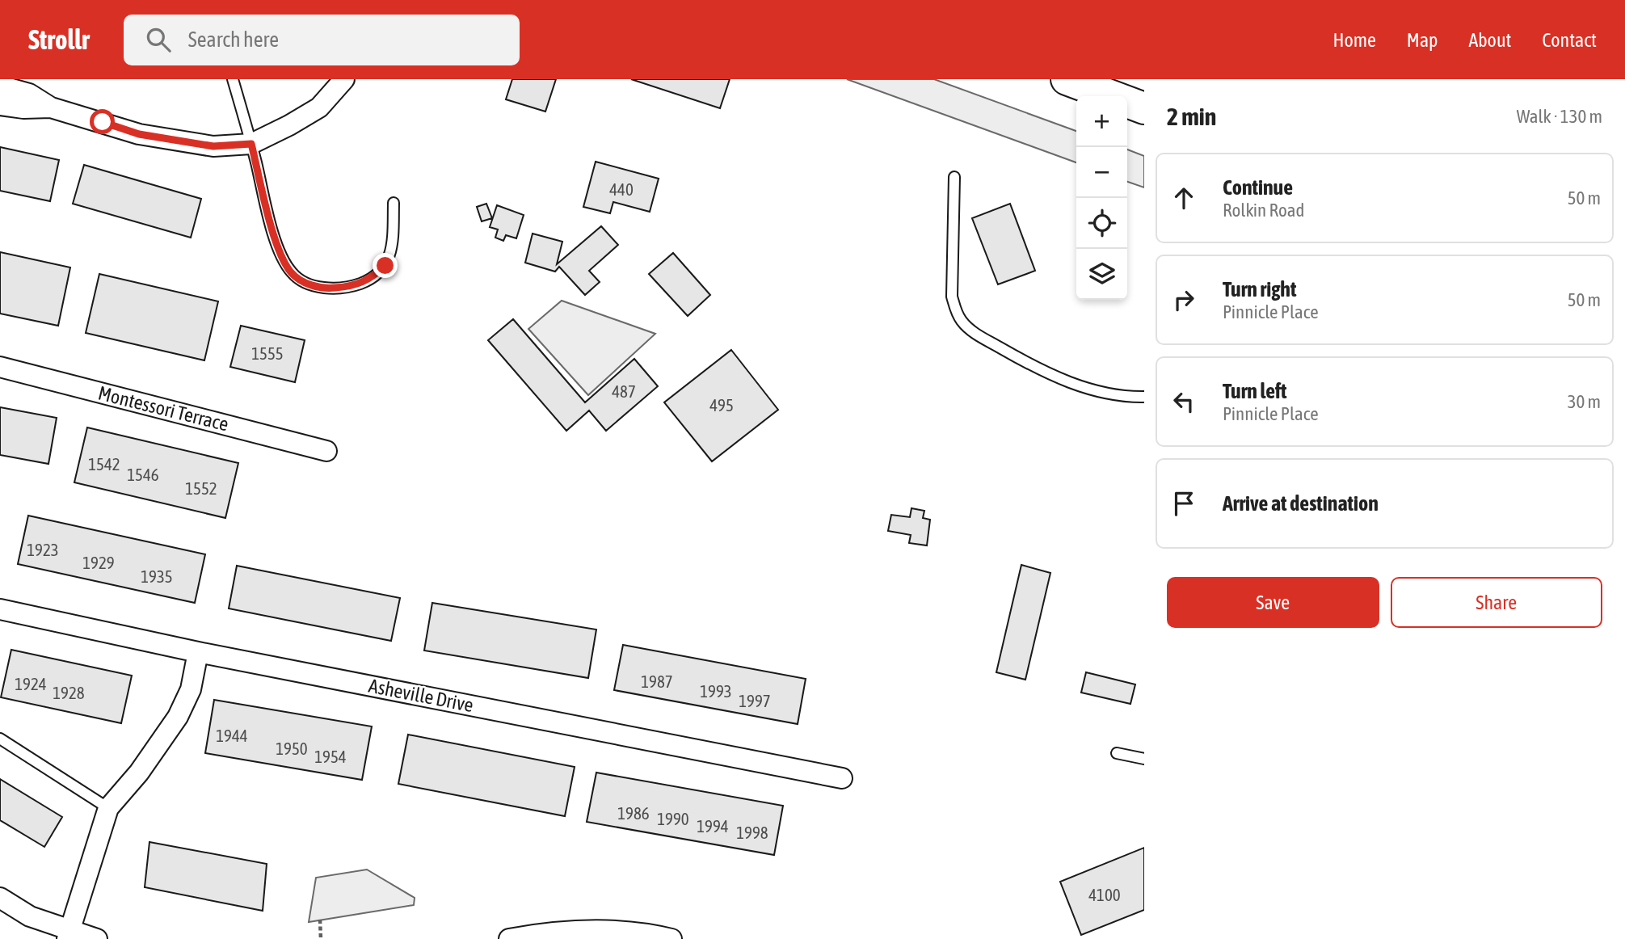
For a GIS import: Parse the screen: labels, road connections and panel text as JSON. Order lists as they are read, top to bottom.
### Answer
{
  "streets": {
    "street": ["Montessori Terrace", "Asheville Drive"]
  },
  "house_numbers": [
    "440",
    "1555",
    "487",
    "495",
    "1542",
    "1546",
    "1552",
    "1923",
    "1929",
    "1935",
    "1987",
    "1924",
    "1993",
    "1928",
    "1997",
    "1944",
    "1950",
    "1954",
    "1986",
    "1990",
    "1994",
    "1998",
    "4100"
  ],
  "page": {
    "header": "Strollr",
    "search": "Search here",
    "nav": [
      "Home",
      "Map",
      "About",
      "Contact"
    ],
    "heading": ["2 min", "Walk · 130 m"],
    "map_buttons": ["+", "−"],
    "list": [
      ["Continue", "Rolkin Road", "50 m"],
      ["Turn right", "Pinnicle Place", "50 m"],
      ["Turn left", "Pinnicle Place", "30 m"],
      "Arrive at destination"
    ],
    "buttons": ["Save", "Share"]
  }
}
